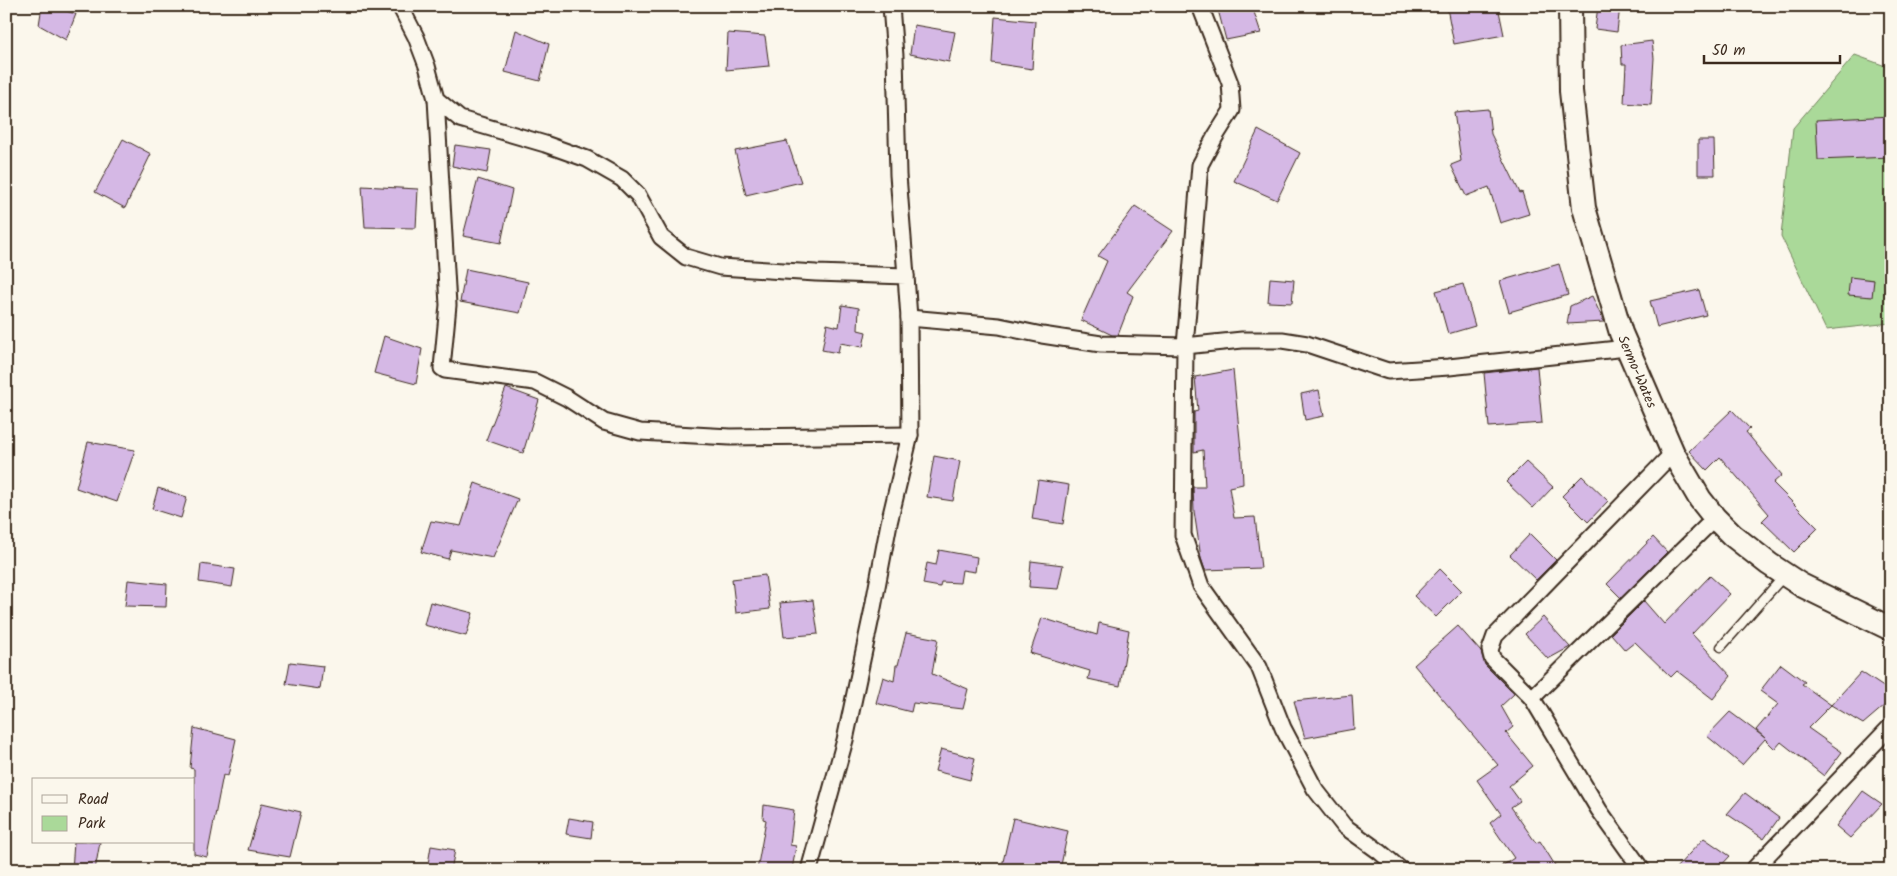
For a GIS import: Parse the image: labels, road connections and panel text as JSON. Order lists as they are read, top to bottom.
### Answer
{
  "streets": {
    "main road": ["Sermo-Wates"]
  },
  "legend": ["Road", "Park"],
  "scale_bar": "50 m"
}
